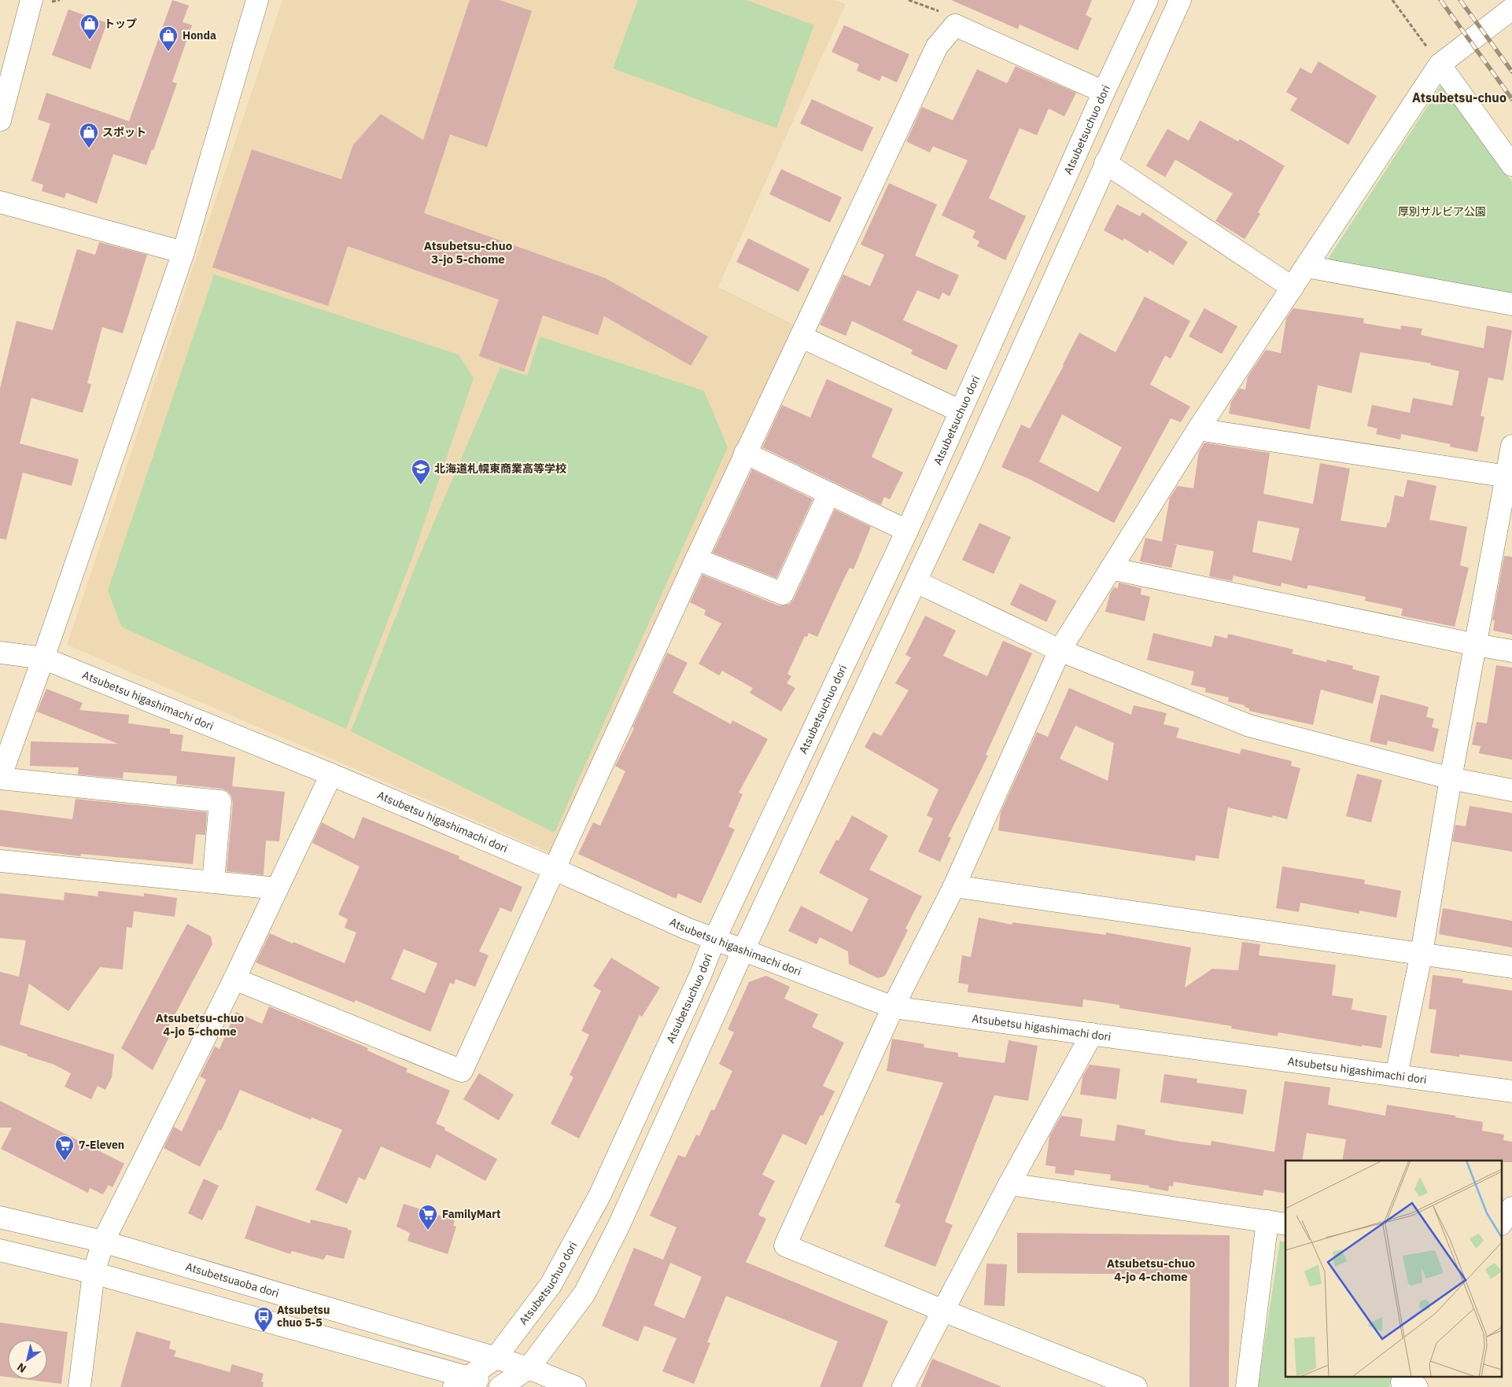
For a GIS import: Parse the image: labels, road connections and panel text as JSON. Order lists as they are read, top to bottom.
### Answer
{
  "streets": {
    "street": ["Atsubetsuchuo dori", "Atsubetsu higashimachi dori", "Atsubetsuaoba dori"]
  },
  "crossings": [
    ["Atsubetsuchuo dori", "Atsubetsu higashimachi dori"],
    ["Atsubetsuchuo dori", "Atsubetsuaoba dori"]
  ],
  "districts": [
    "Atsubetsu-chuo",
    "Atsubetsu-chuo 3-jo 5-chome",
    "Atsubetsu-chuo 4-jo 5-chome",
    "Atsubetsu-chuo 4-jo 4-chome"
  ],
  "parks": ["厚別サルビア公園"],
  "places": {
    "shop": ["トップ", "Honda", "スポット"],
    "school or university": ["北海道札幌東商業高等学校"],
    "supermarket": ["7-Eleven", "FamilyMart"],
    "bus stop": ["Atsubetsu chuo 5-5"]
  },
  "north": "bottom left"
}
